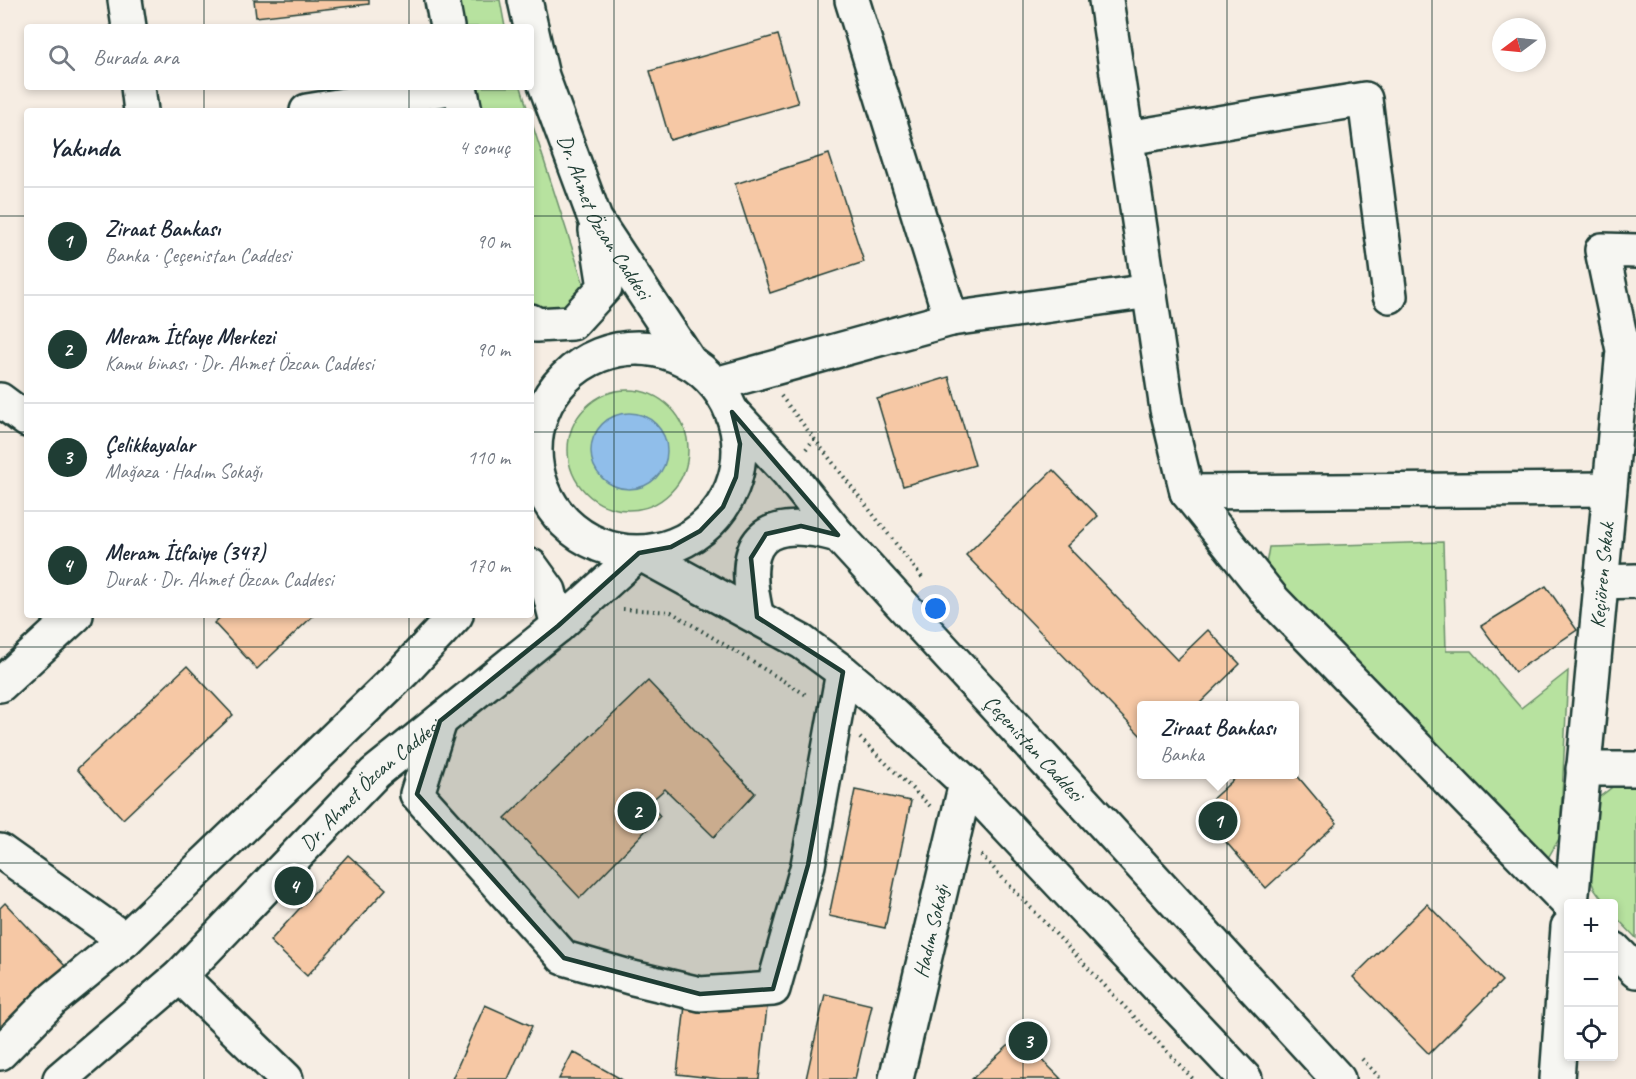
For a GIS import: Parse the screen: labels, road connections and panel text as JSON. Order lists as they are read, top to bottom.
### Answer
{
  "streets": {
    "street": [
      "Dr. Ahmet Özcan Caddesi",
      "Keçiören Sokak",
      "Çeçenistan Caddesi",
      "Hadım Sokağı"
    ]
  },
  "north": "left",
  "page": {
    "search": "Burada ara",
    "heading": ["Yakında", "4 sonuç"],
    "list": [
      {
        "mark": "1",
        "name": "Ziraat Bankası",
        "note": "Banka · Çeçenistan Caddesi",
        "value": "90 m"
      },
      {
        "mark": "2",
        "name": "Meram İtfaye Merkezi",
        "note": "Kamu binası · Dr. Ahmet Özcan Caddesi",
        "value": "90 m"
      },
      {
        "mark": "3",
        "name": "Çelikkayalar",
        "note": "Mağaza · Hadım Sokağı",
        "value": "110 m"
      },
      {
        "mark": "4",
        "name": "Meram İtfaiye (347)",
        "note": "Durak · Dr. Ahmet Özcan Caddesi",
        "value": "170 m"
      }
    ],
    "popup": ["Ziraat Bankası", "Banka"],
    "pins": [
      "2",
      "1",
      "4",
      "3"
    ],
    "map_buttons": ["+", "−"]
  }
}
